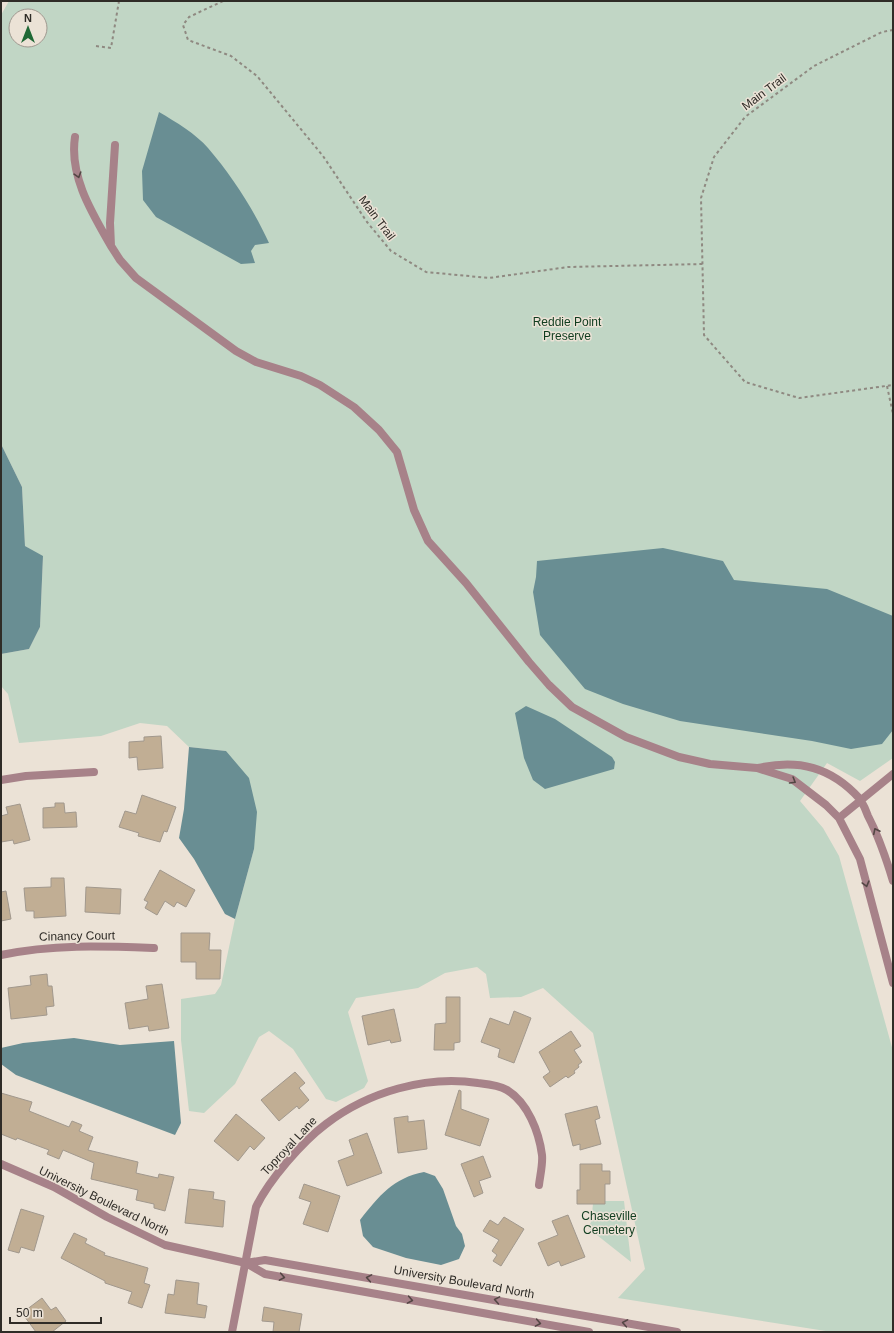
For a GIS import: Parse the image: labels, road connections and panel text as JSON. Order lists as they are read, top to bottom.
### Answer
{
  "streets": {
    "street": ["Cinancy Court", "Toproyal Lane", "University Boulevard North"],
    "path": ["Main Trail"]
  },
  "crossings": [
    ["Toproyal Lane", "University Boulevard North"]
  ],
  "parks": ["Reddie Point Preserve", "Chaseville Cemetery"],
  "scale_bar": "50 m",
  "north": "top"
}
